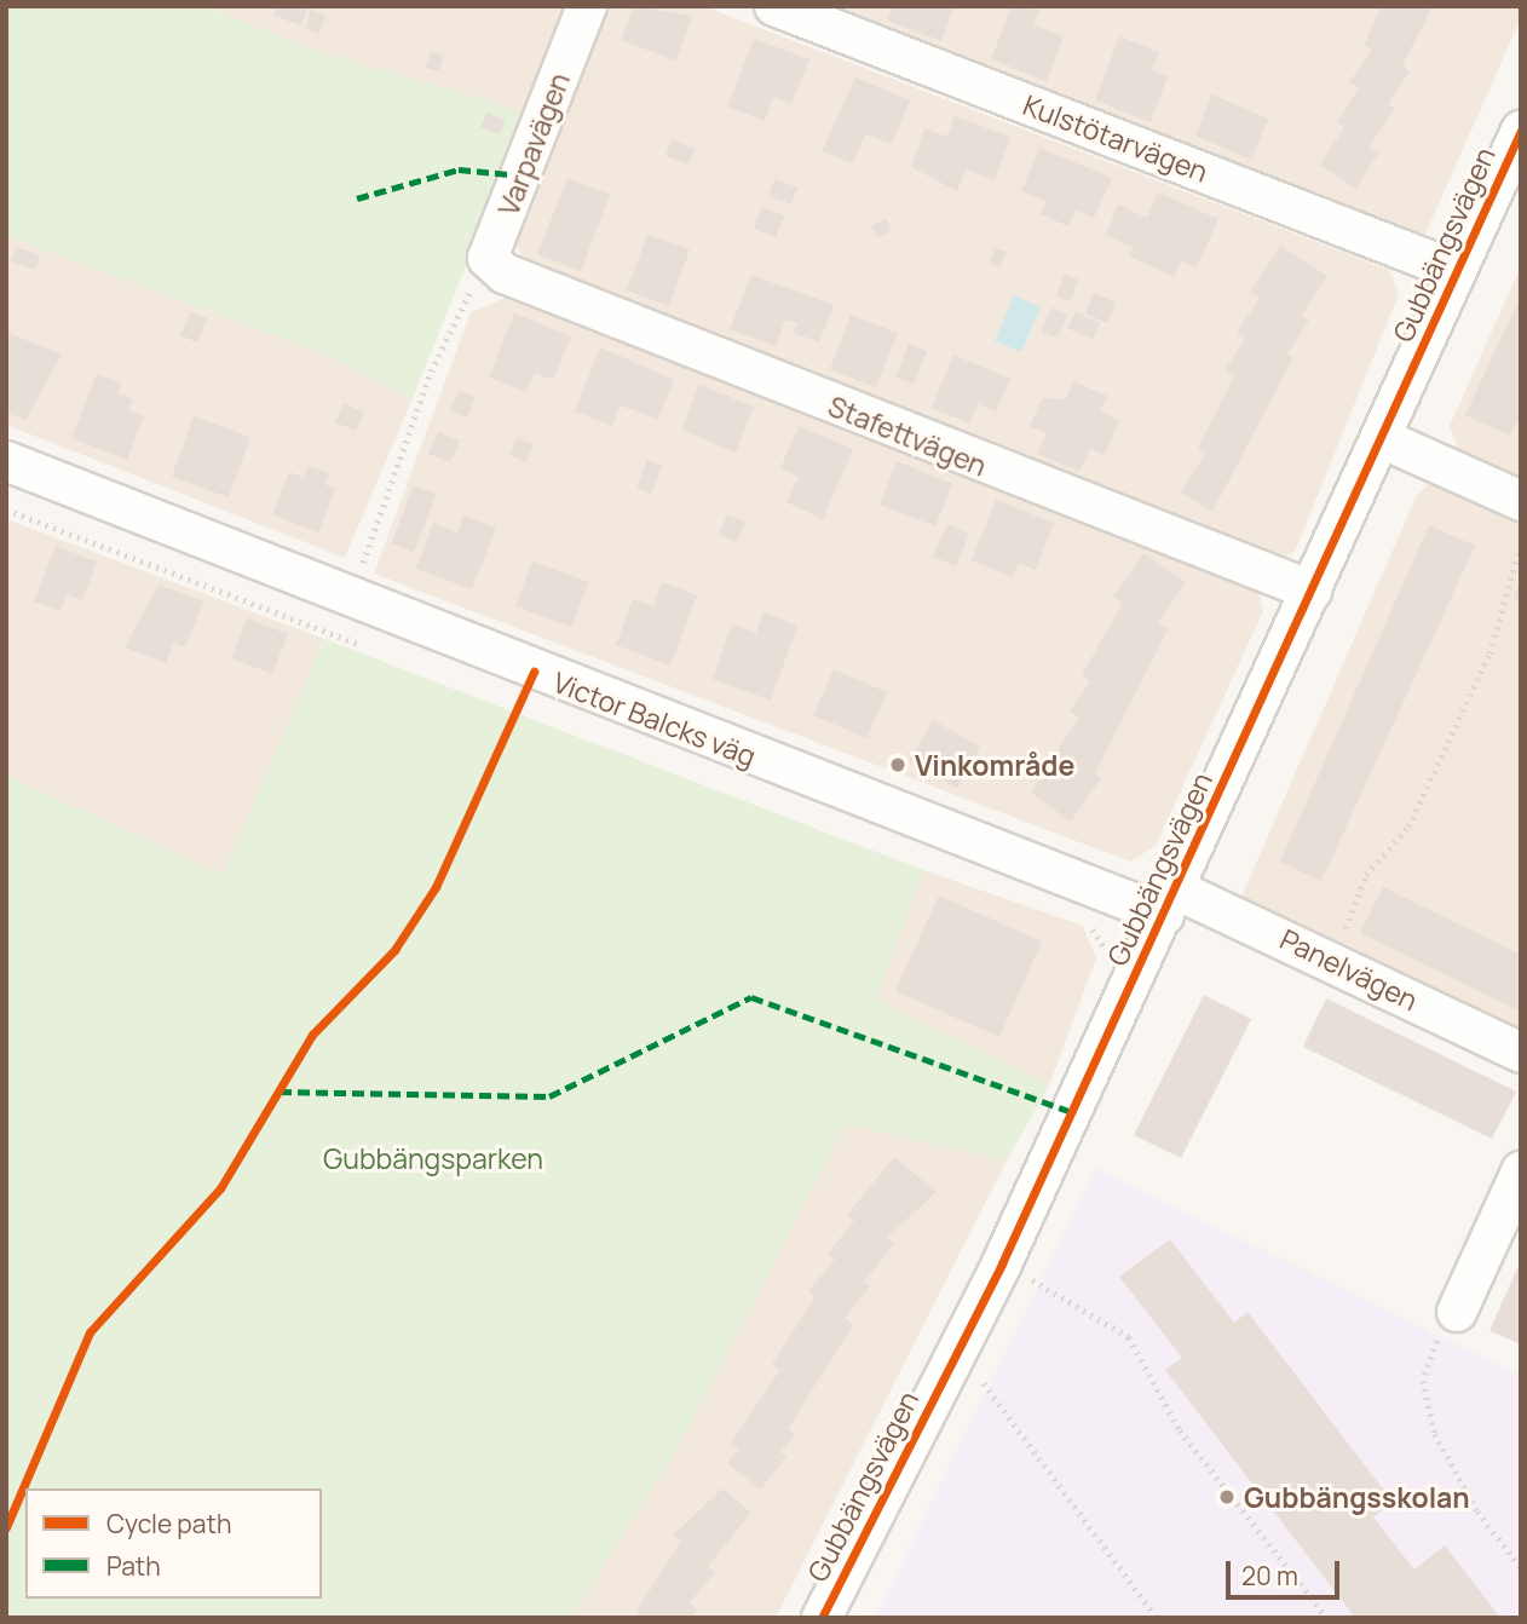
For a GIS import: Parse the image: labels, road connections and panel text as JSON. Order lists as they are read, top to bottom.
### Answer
{
  "streets": {
    "street": [
      "Kulstötarvägen",
      "Varpavägen",
      "Gubbängsvägen",
      "Stafettvägen",
      "Victor Balcks väg",
      "Panelvägen"
    ]
  },
  "crossings": [
    ["Kulstötarvägen", "Gubbängsvägen"],
    ["Varpavägen", "Stafettvägen"],
    ["Gubbängsvägen", "Stafettvägen"],
    ["Gubbängsvägen", "Victor Balcks väg"],
    ["Gubbängsvägen", "Panelvägen"],
    ["Victor Balcks väg", "Panelvägen"]
  ],
  "parks": ["Gubbängsparken"],
  "places": ["Vinkområde", "Gubbängsskolan"],
  "legend": ["Cycle path", "Path"],
  "scale_bar": "20 m"
}
